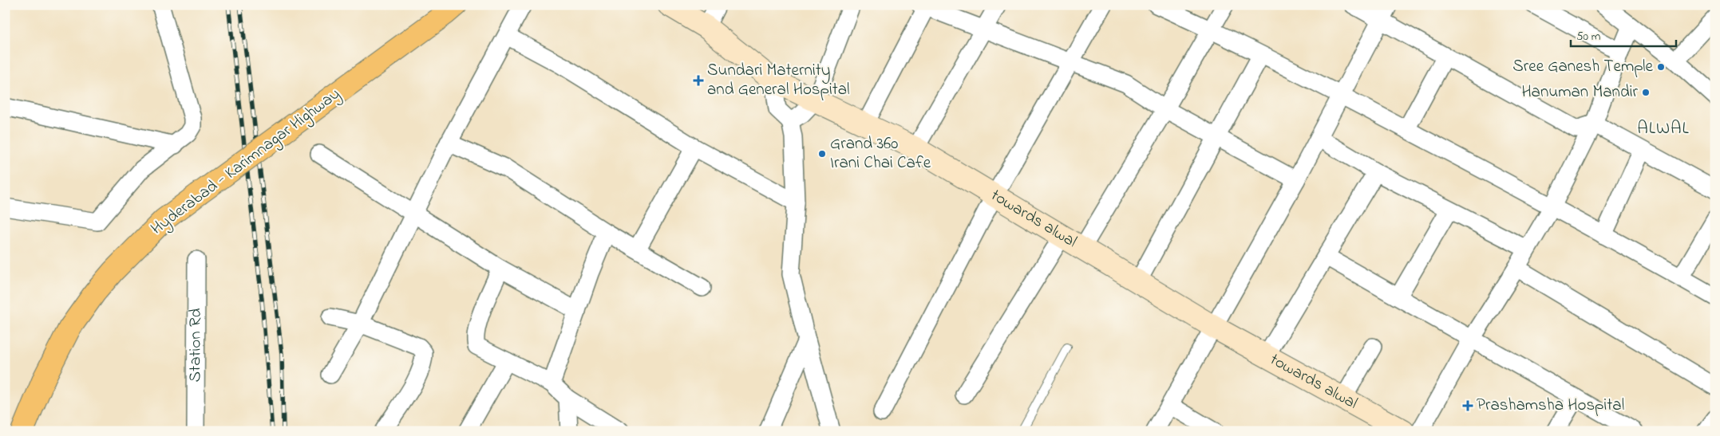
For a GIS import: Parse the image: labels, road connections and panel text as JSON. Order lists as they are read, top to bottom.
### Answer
{
  "streets": {
    "main road": ["Hyderabad - Karimnagar Highway", "towards alwal"],
    "street": ["Station Rd"]
  },
  "districts": ["ALWAL"],
  "places": {
    "other": ["Sree Ganesh Temple", "Hanuman Mandir", "Grand 360 Irani Chai Cafe"],
    "health": ["Sundari Maternity and General Hospital", "Prashamsha Hospital"]
  },
  "scale_bar": "50 m"
}
